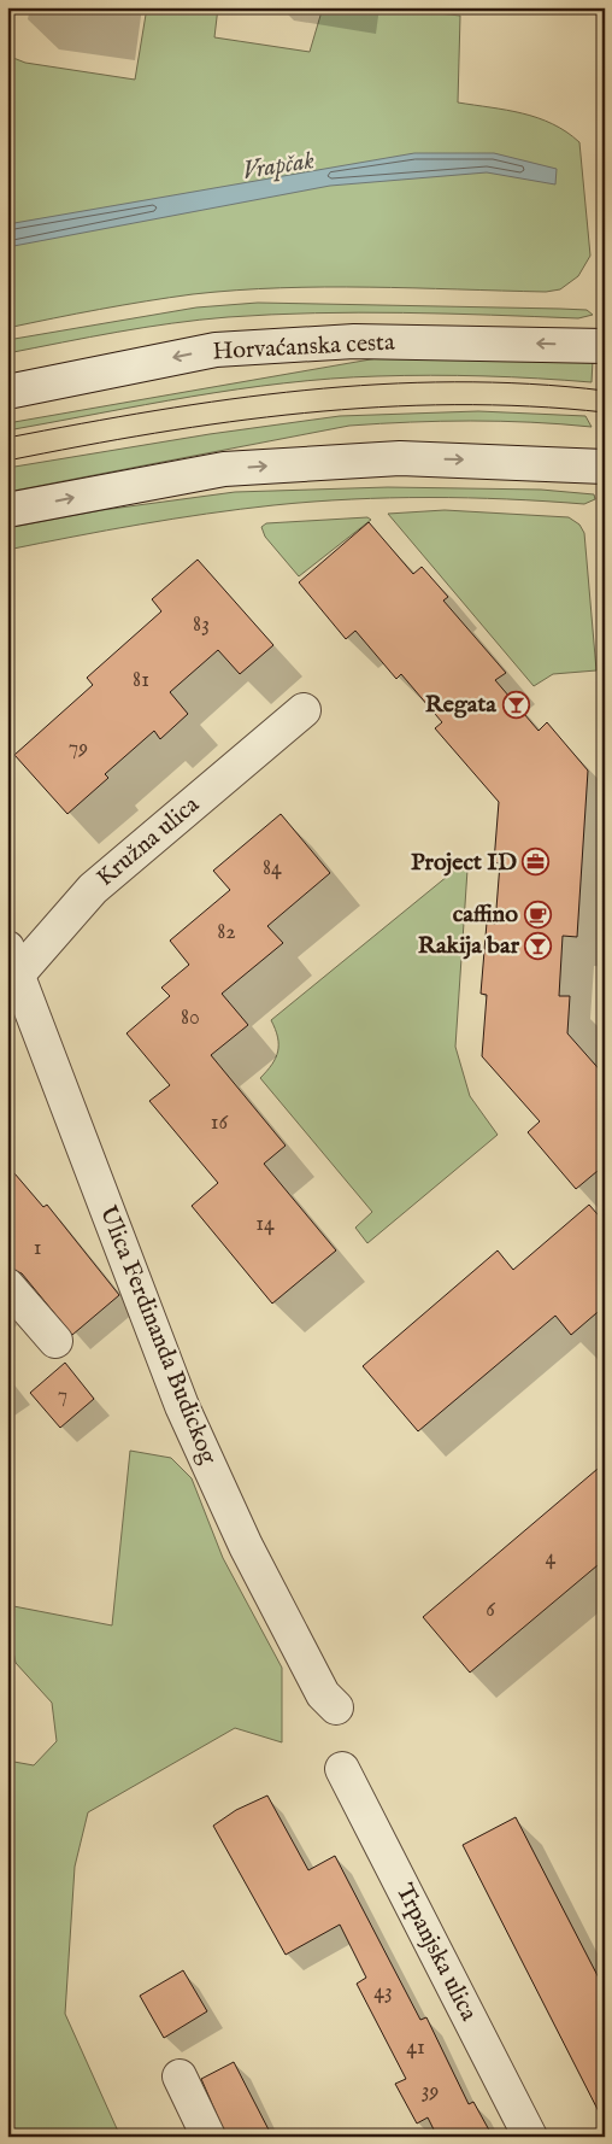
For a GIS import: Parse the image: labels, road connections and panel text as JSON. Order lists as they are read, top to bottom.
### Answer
{
  "streets": {
    "street": [
      "Horvaćanska cesta",
      "Kružna ulica",
      "Ulica Ferdinanda Budickog",
      "Trpanjska ulica"
    ]
  },
  "crossings": [
    ["Kružna ulica", "Ulica Ferdinanda Budickog"]
  ],
  "water": ["Vrapčak"],
  "places": {
    "bar": ["Regata", "Rakija bar"],
    "office": ["Project ID"],
    "cafe": ["caffino"]
  },
  "house_numbers": [
    "83",
    "81",
    "79",
    "84",
    "82",
    "80",
    "16",
    "14",
    "1",
    "7",
    "4",
    "6",
    "43",
    "41",
    "39"
  ]
}
